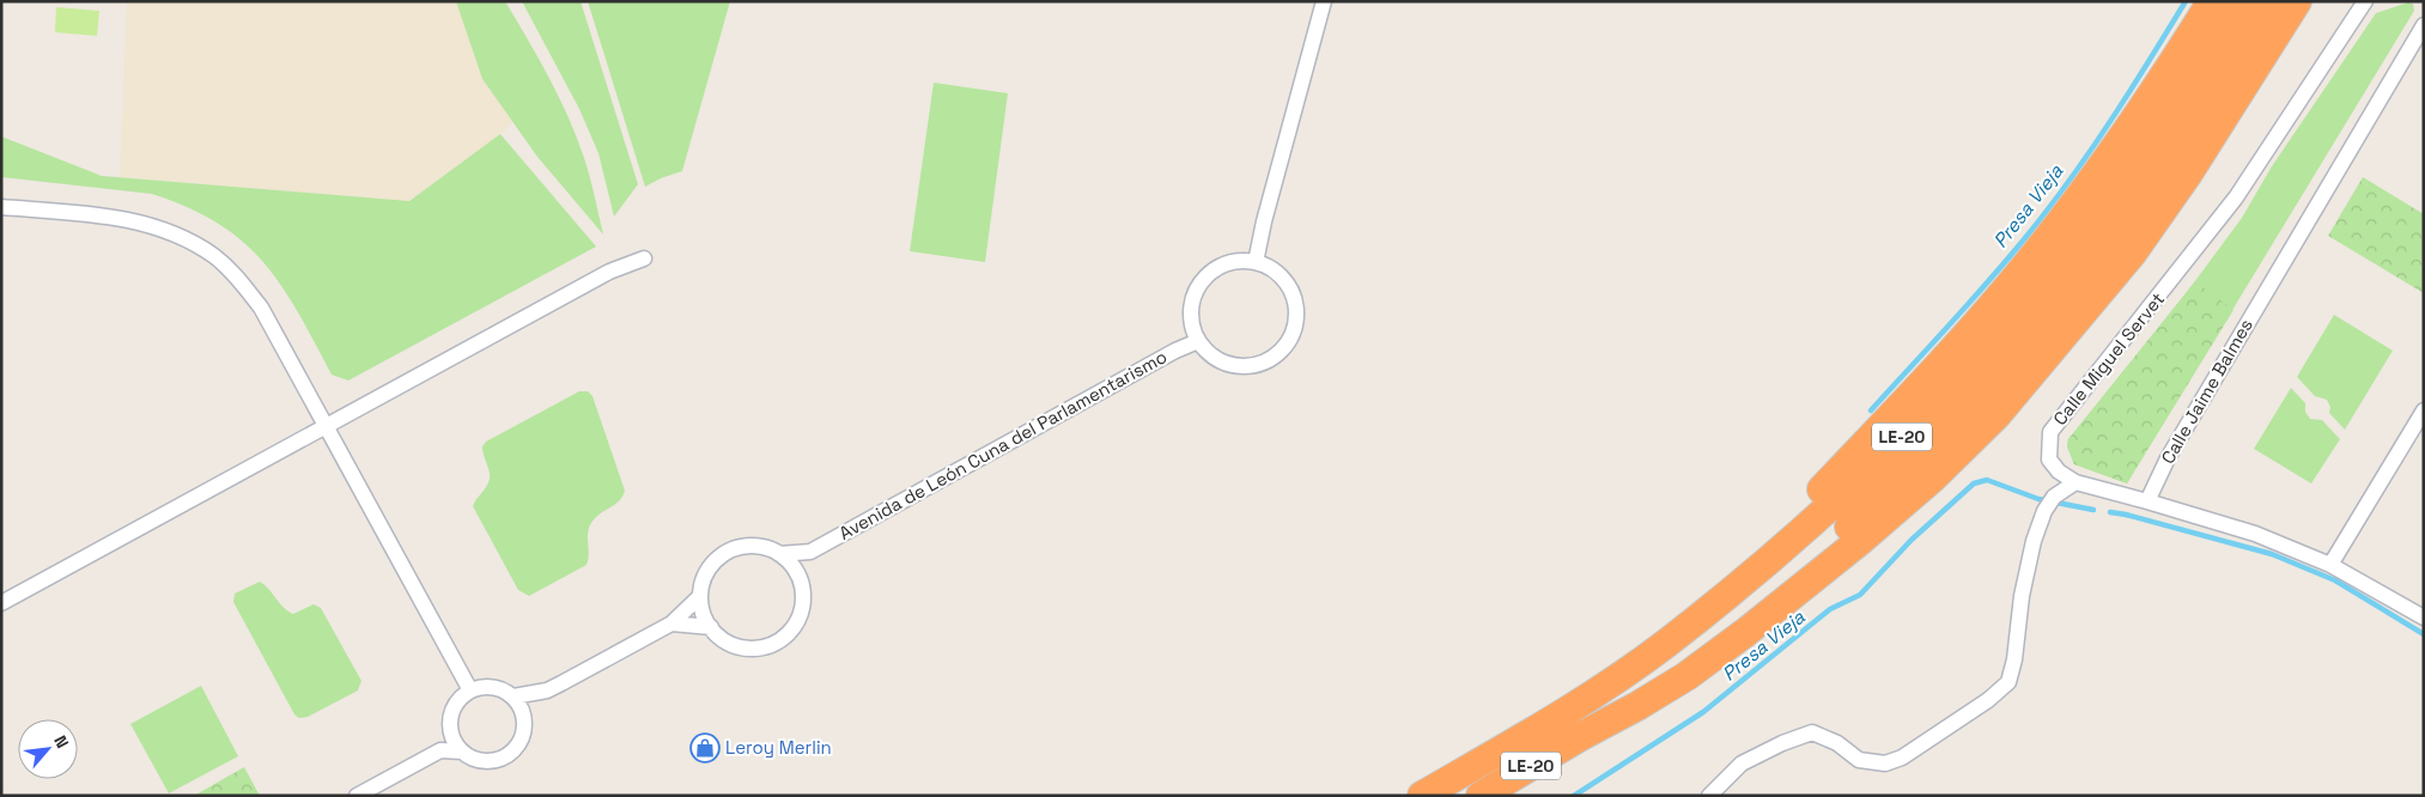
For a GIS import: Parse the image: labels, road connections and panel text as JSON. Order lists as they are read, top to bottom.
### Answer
{
  "streets": {
    "highway": ["LE-20"],
    "street": ["Calle Miguel Servet", "Calle Jaime Balmes", "Avenida de León Cuna del Parlamentarismo"]
  },
  "water": ["Presa Vieja"],
  "places": {
    "shop": ["Leroy Merlin"]
  },
  "north": "top right"
}
